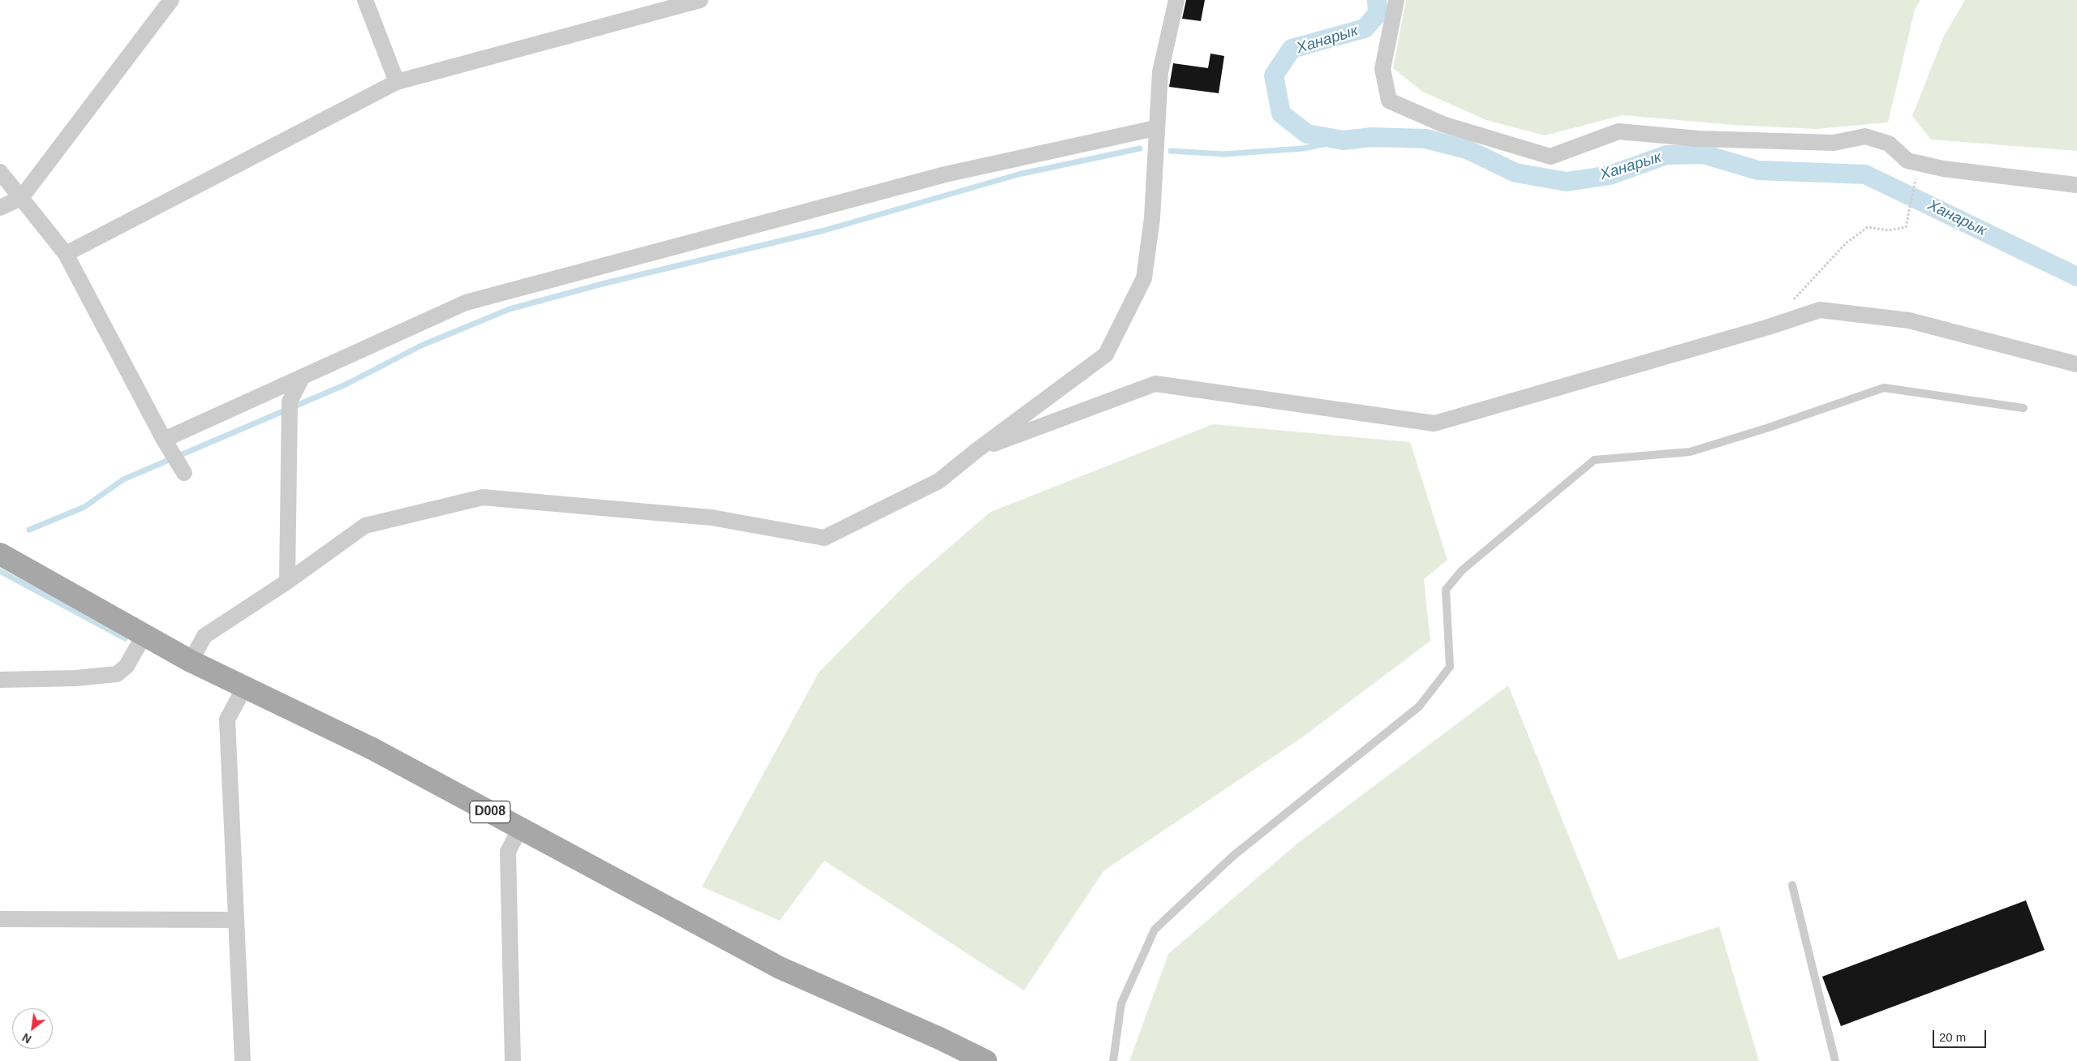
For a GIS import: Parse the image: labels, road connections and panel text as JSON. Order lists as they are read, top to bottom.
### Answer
{
  "streets": {
    "main road": ["D008"]
  },
  "water": ["Ханарык"],
  "scale_bar": "20 m",
  "north": "bottom left"
}
